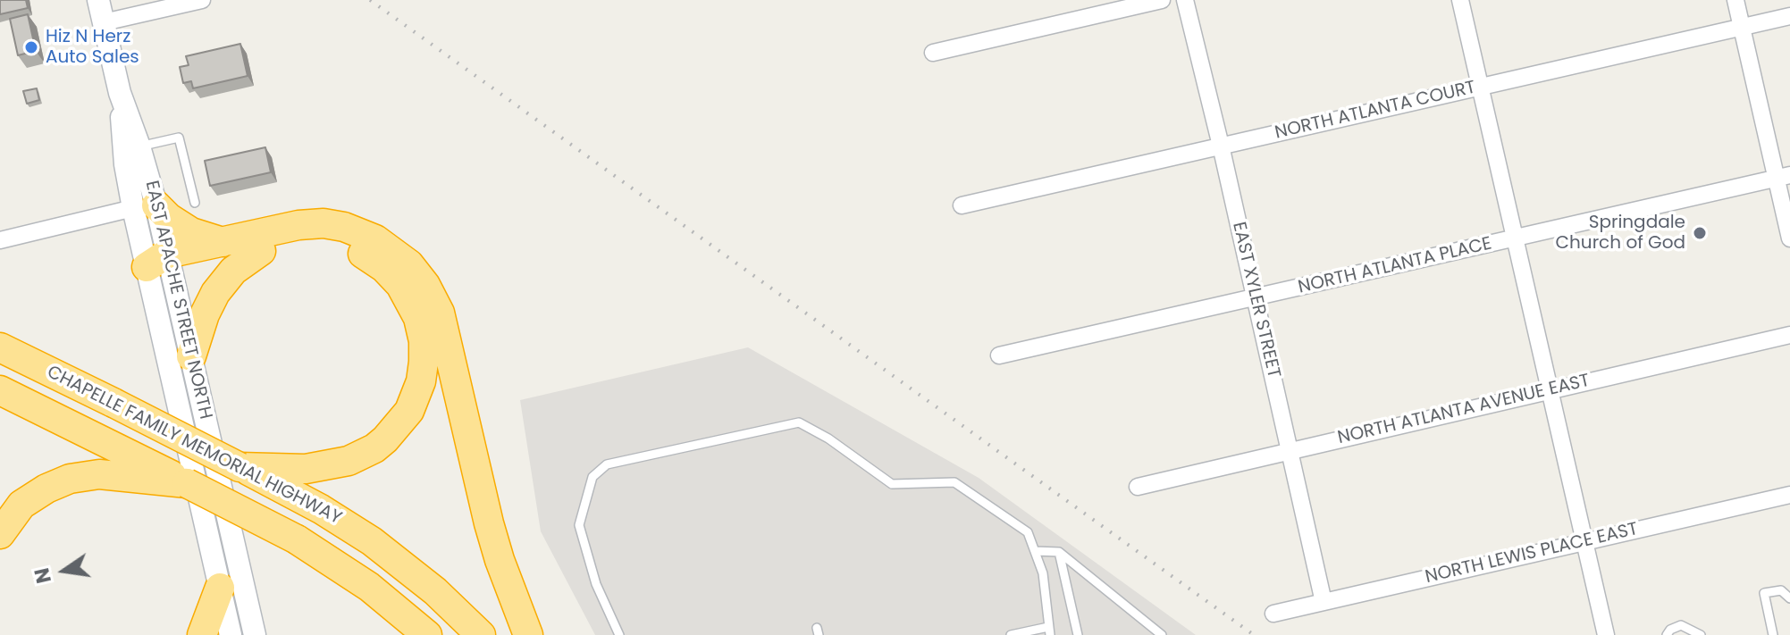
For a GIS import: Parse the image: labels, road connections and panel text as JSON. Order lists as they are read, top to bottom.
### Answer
{
  "streets": {
    "highway": ["CHAPELLE FAMILY MEMORIAL HIGHWAY"],
    "main road": ["EAST APACHE STREET NORTH"],
    "street": [
      "NORTH ATLANTA COURT",
      "NORTH ATLANTA PLACE",
      "EAST XYLER STREET",
      "NORTH ATLANTA AVENUE EAST",
      "NORTH LEWIS PLACE EAST"
    ]
  },
  "crossings": [
    ["NORTH ATLANTA COURT", "EAST XYLER STREET"],
    ["NORTH ATLANTA PLACE", "EAST XYLER STREET"],
    ["EAST XYLER STREET", "NORTH ATLANTA AVENUE EAST"],
    ["EAST XYLER STREET", "NORTH LEWIS PLACE EAST"]
  ],
  "places": ["Hiz N Herz Auto Sales", "Springdale Church of God"],
  "north": "left"
}
